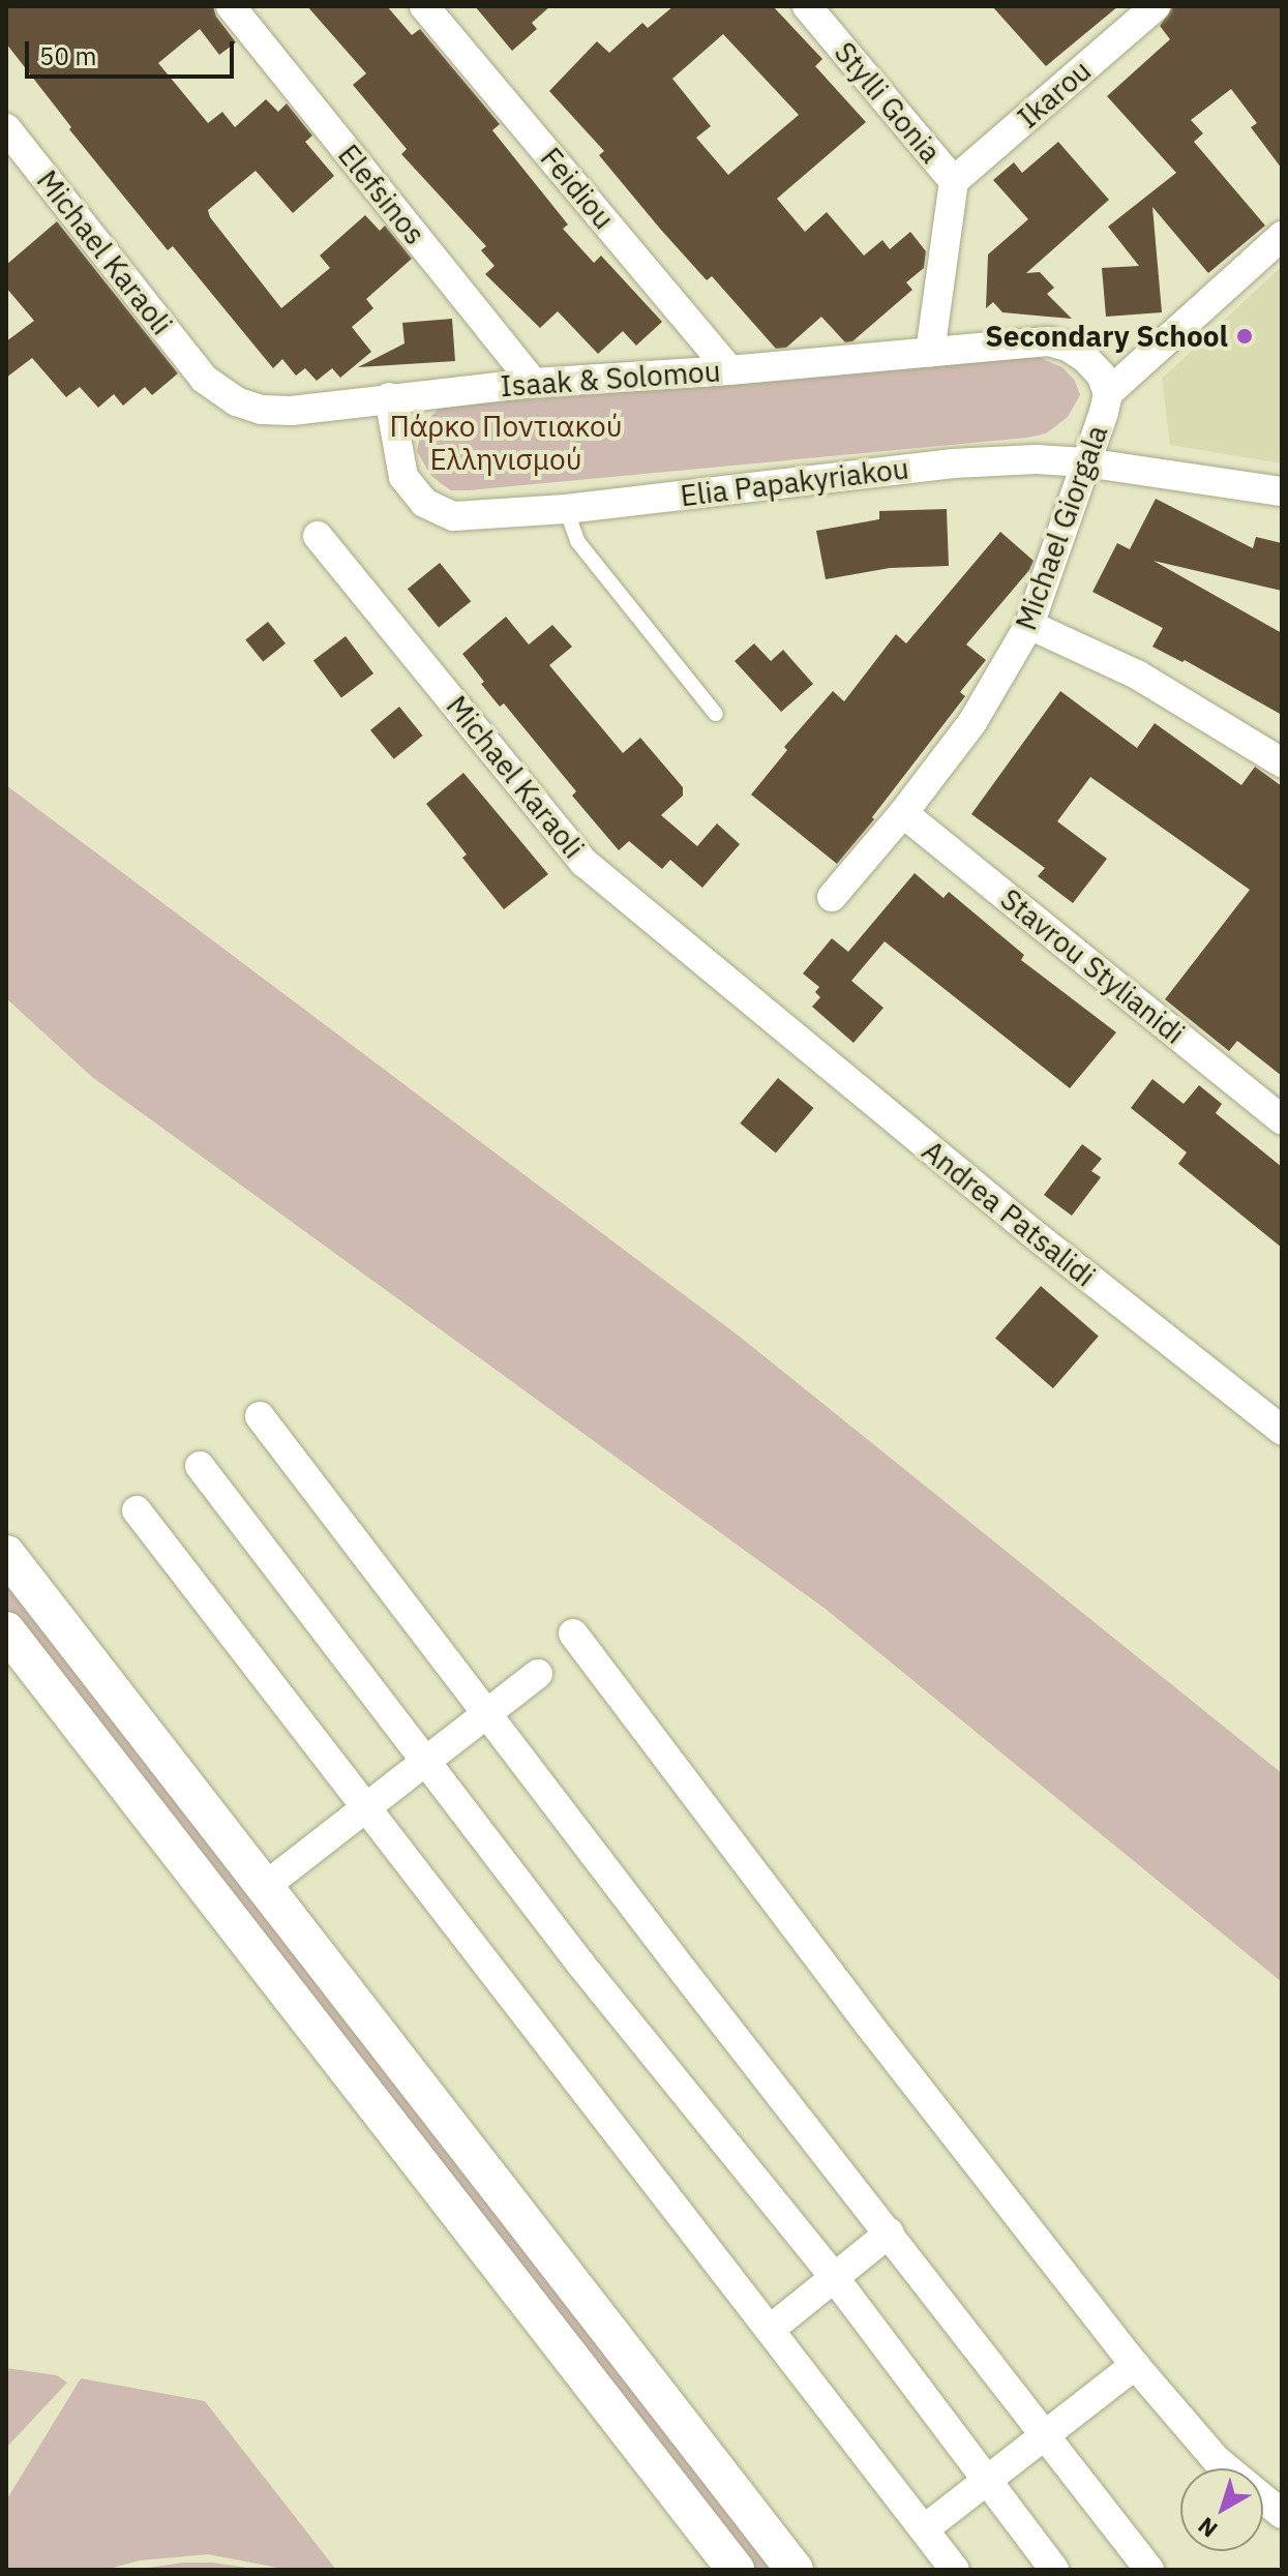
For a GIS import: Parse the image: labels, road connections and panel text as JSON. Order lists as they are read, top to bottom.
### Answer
{
  "streets": {
    "street": [
      "Ikarou",
      "Stylli Gonia",
      "Feidiou",
      "Elefsinos",
      "Michael Karaoli",
      "Isaak & Solomou",
      "Elia Papakyriakou",
      "Michael Giorgala",
      "Stavrou Stylianidi",
      "Andrea Patsalidi"
    ]
  },
  "crossings": [
    ["Ikarou", "Stylli Gonia"],
    ["Stylli Gonia", "Isaak & Solomou"],
    ["Feidiou", "Isaak & Solomou"],
    ["Elefsinos", "Isaak & Solomou"],
    ["Michael Karaoli", "Isaak & Solomou"],
    ["Michael Karaoli", "Andrea Patsalidi"],
    ["Isaak & Solomou", "Elia Papakyriakou"],
    ["Isaak & Solomou", "Michael Giorgala"],
    ["Elia Papakyriakou", "Michael Giorgala"],
    ["Michael Giorgala", "Stavrou Stylianidi"]
  ],
  "parks": ["Πάρκο Ποντιακού Ελληνισμού"],
  "places": ["Secondary School"],
  "scale_bar": "50 m",
  "north": "bottom left"
}
